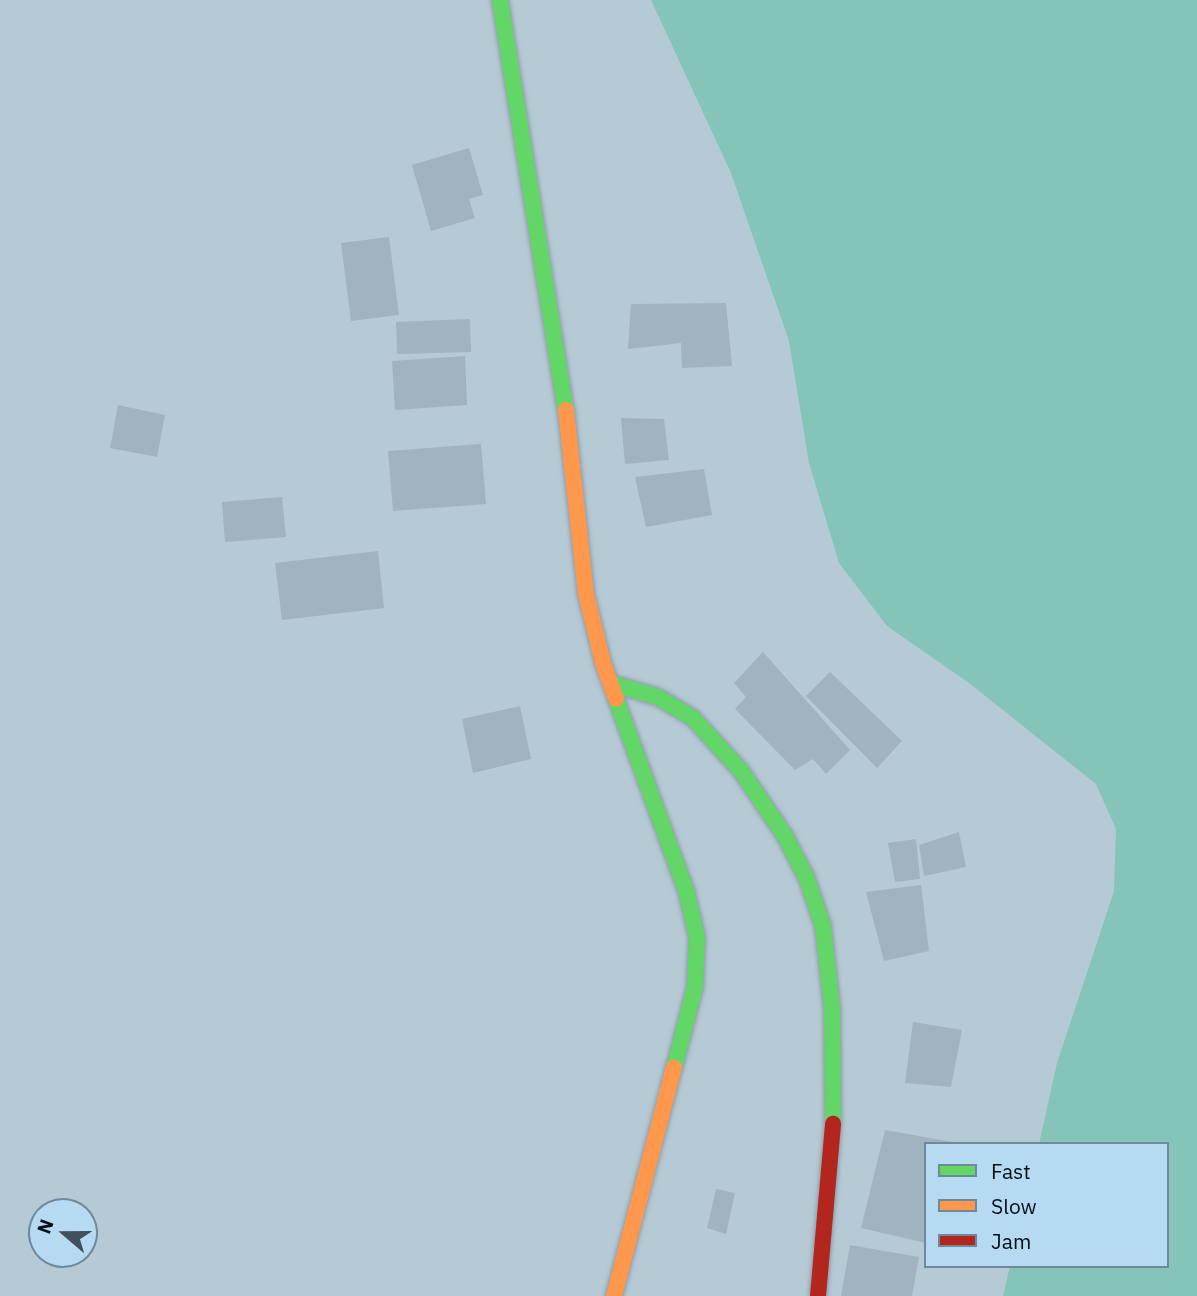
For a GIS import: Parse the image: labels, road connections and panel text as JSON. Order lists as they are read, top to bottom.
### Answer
{
  "legend": ["Fast", "Slow", "Jam"],
  "north": "left"
}
